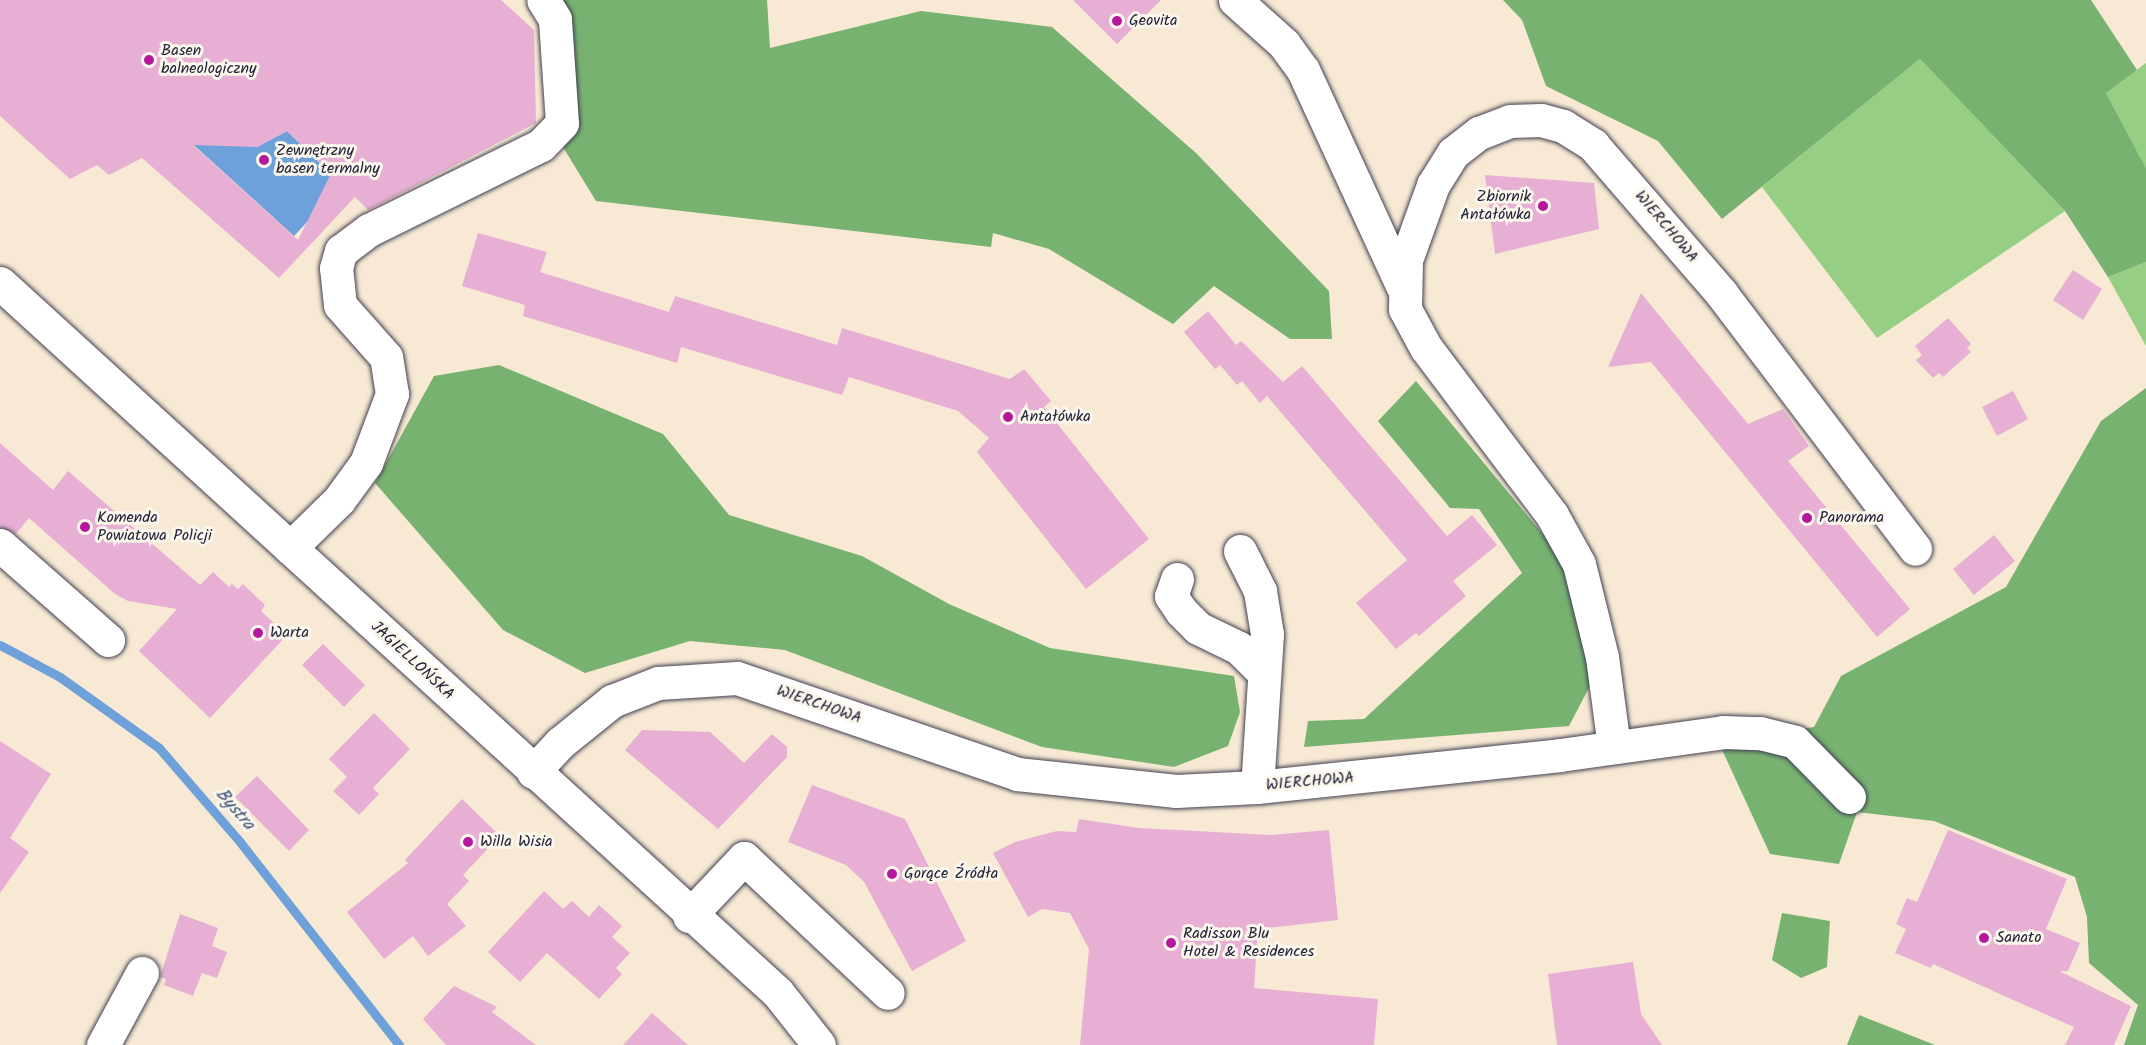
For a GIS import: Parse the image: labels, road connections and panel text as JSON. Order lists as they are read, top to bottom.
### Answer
{
  "streets": {
    "street": ["WIERCHOWA", "JAGIELLOŃSKA"]
  },
  "crossings": [
    ["WIERCHOWA", "JAGIELLOŃSKA"]
  ],
  "water": ["Bystra"],
  "places": [
    "Geovita",
    "Basen balneologiczny",
    "Zewnętrzny basen termalny",
    "Zbiornik Antałówka",
    "Antałówka",
    "Panorama",
    "Komenda Powiatowa Policji",
    "Warta",
    "Willa Wisia",
    "Gorące Źródła",
    "Sanato",
    "Radisson Blu Hotel & Residences"
  ]
}
